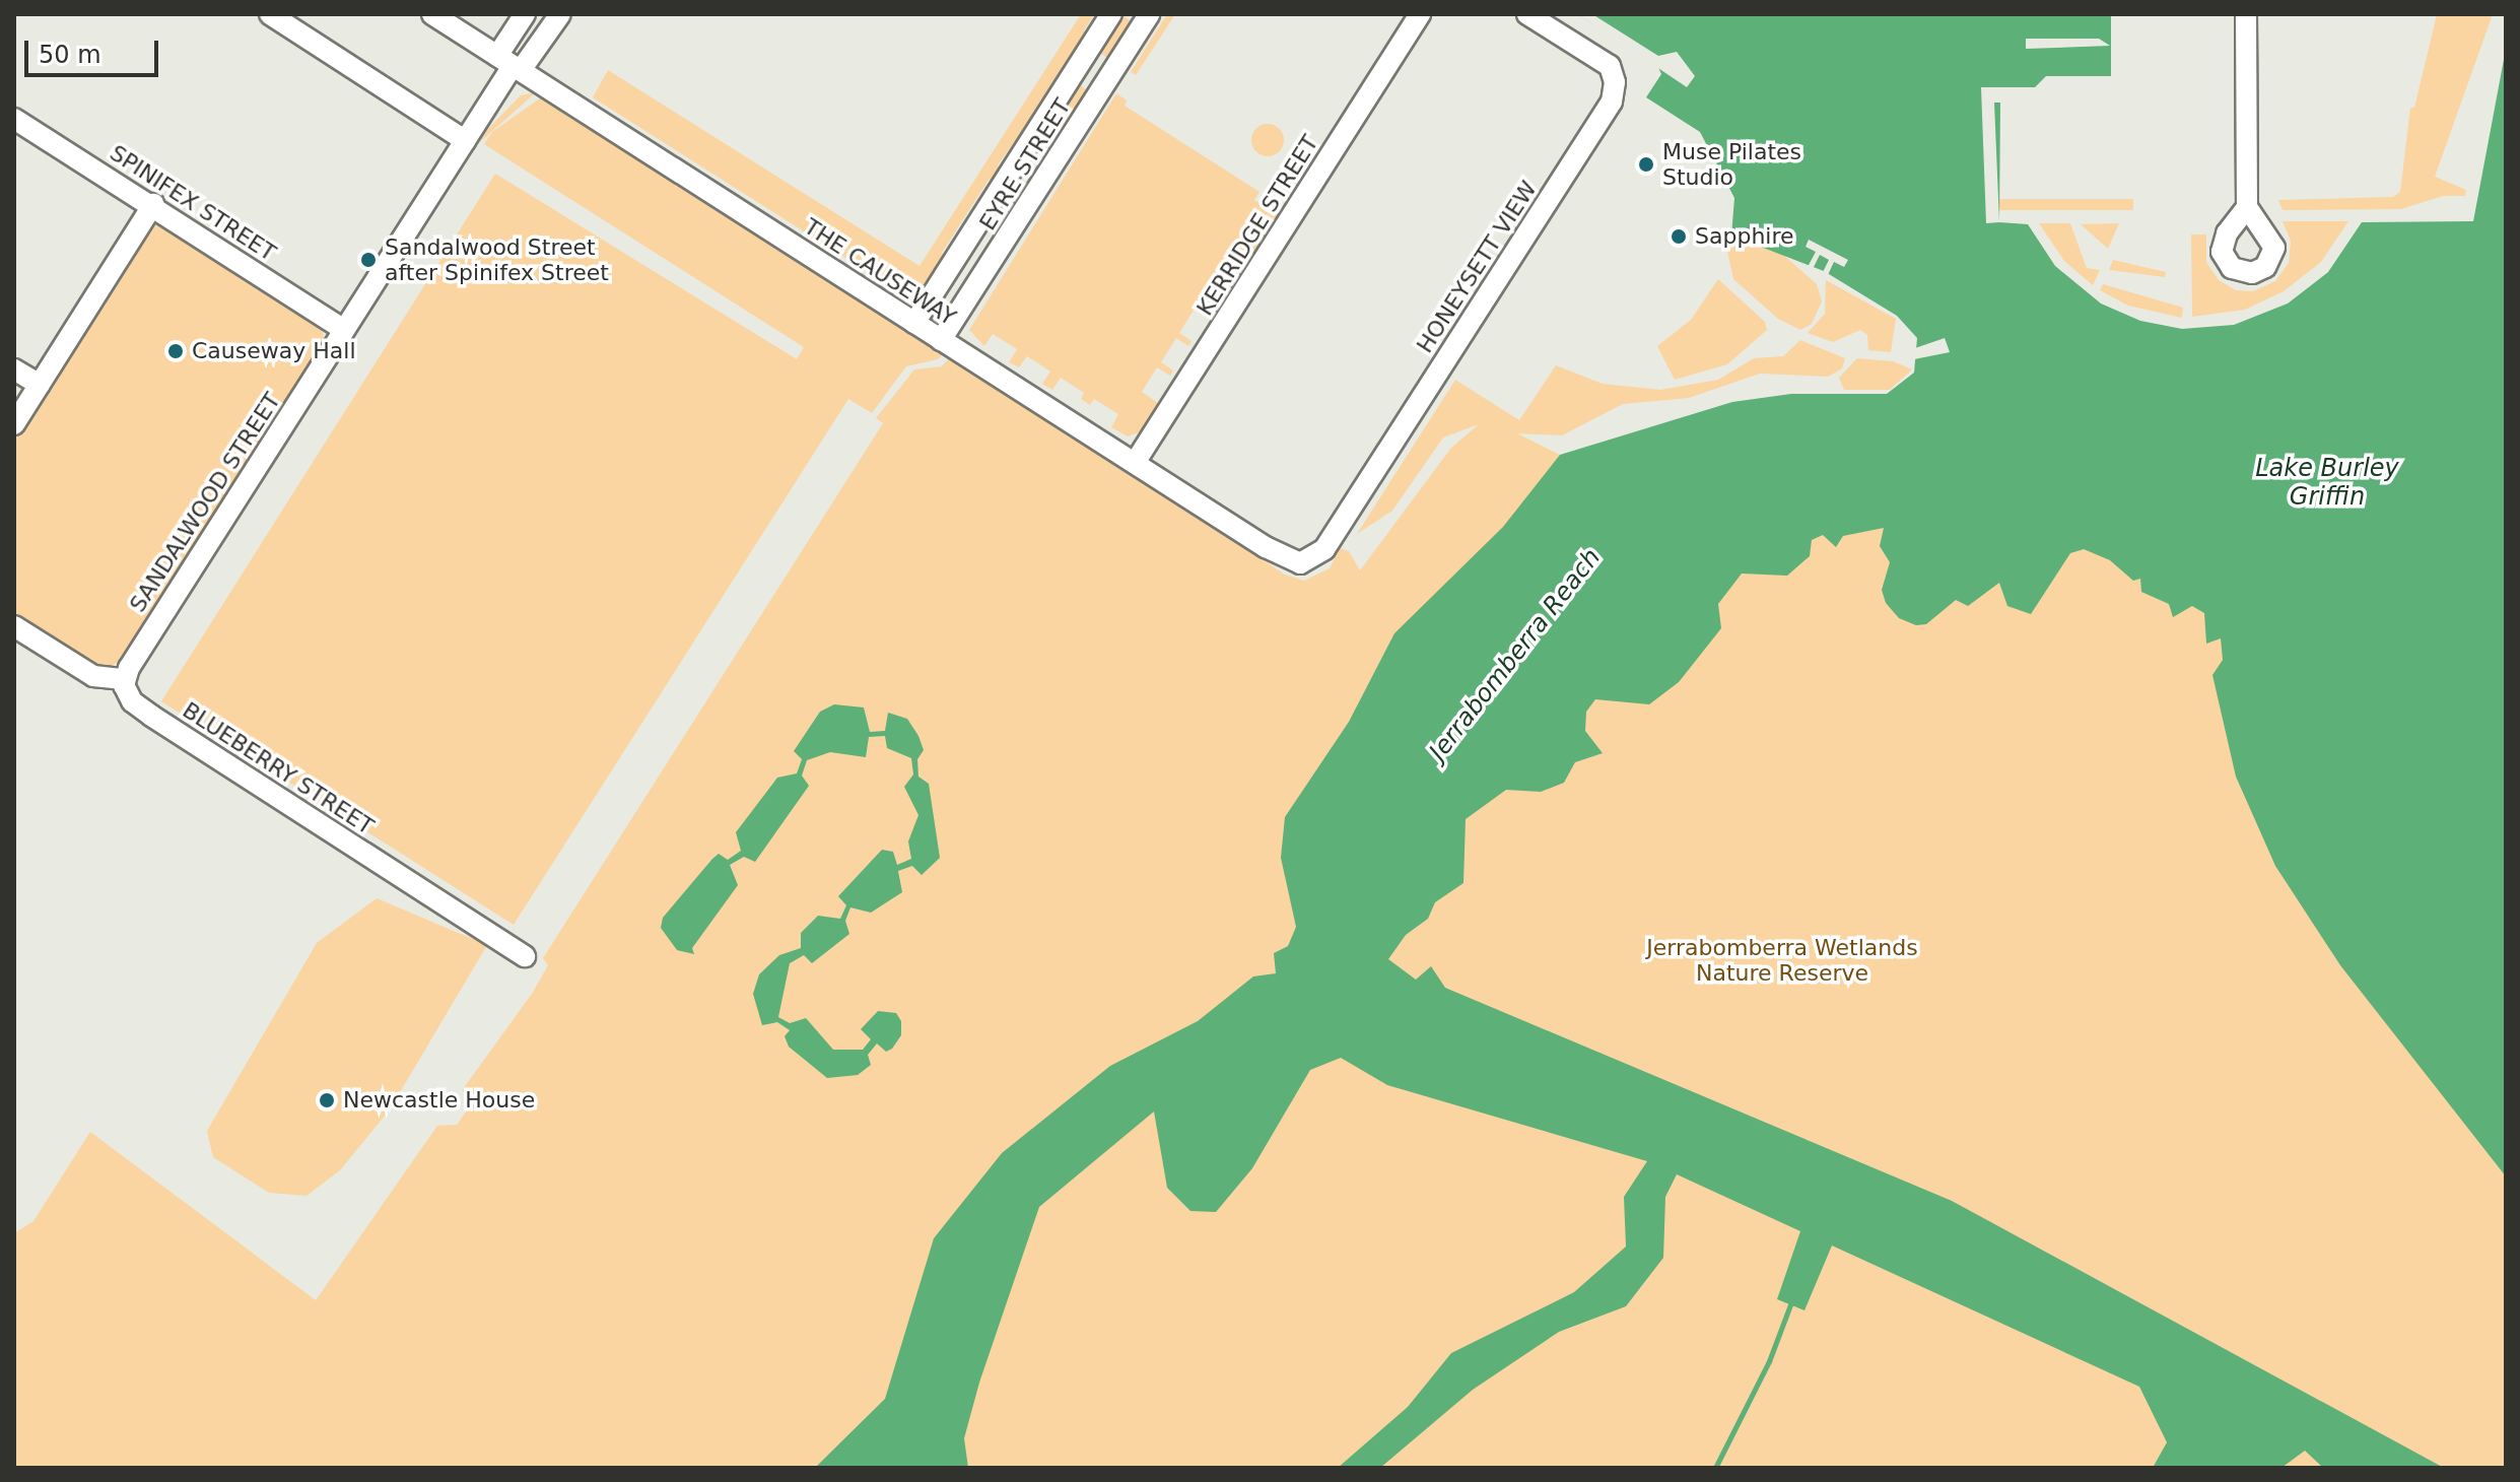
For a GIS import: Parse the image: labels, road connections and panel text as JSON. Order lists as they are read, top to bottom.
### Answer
{
  "streets": {
    "street": [
      "EYRE STREET",
      "SPINIFEX STREET",
      "KERRIDGE STREET",
      "HONEYSETT VIEW",
      "THE CAUSEWAY",
      "SANDALWOOD STREET",
      "BLUEBERRY STREET"
    ]
  },
  "crossings": [
    ["EYRE STREET", "THE CAUSEWAY"],
    ["SPINIFEX STREET", "SANDALWOOD STREET"],
    ["KERRIDGE STREET", "THE CAUSEWAY"],
    ["HONEYSETT VIEW", "THE CAUSEWAY"],
    ["THE CAUSEWAY", "SANDALWOOD STREET"],
    ["SANDALWOOD STREET", "BLUEBERRY STREET"]
  ],
  "water": ["Lake Burley Griffin", "Jerrabomberra Reach"],
  "parks": ["Jerrabomberra Wetlands Nature Reserve"],
  "places": [
    "Muse Pilates Studio",
    "Sapphire",
    "Sandalwood Street after Spinifex Street",
    "Causeway Hall",
    "Newcastle House"
  ],
  "scale_bar": "50 m"
}
